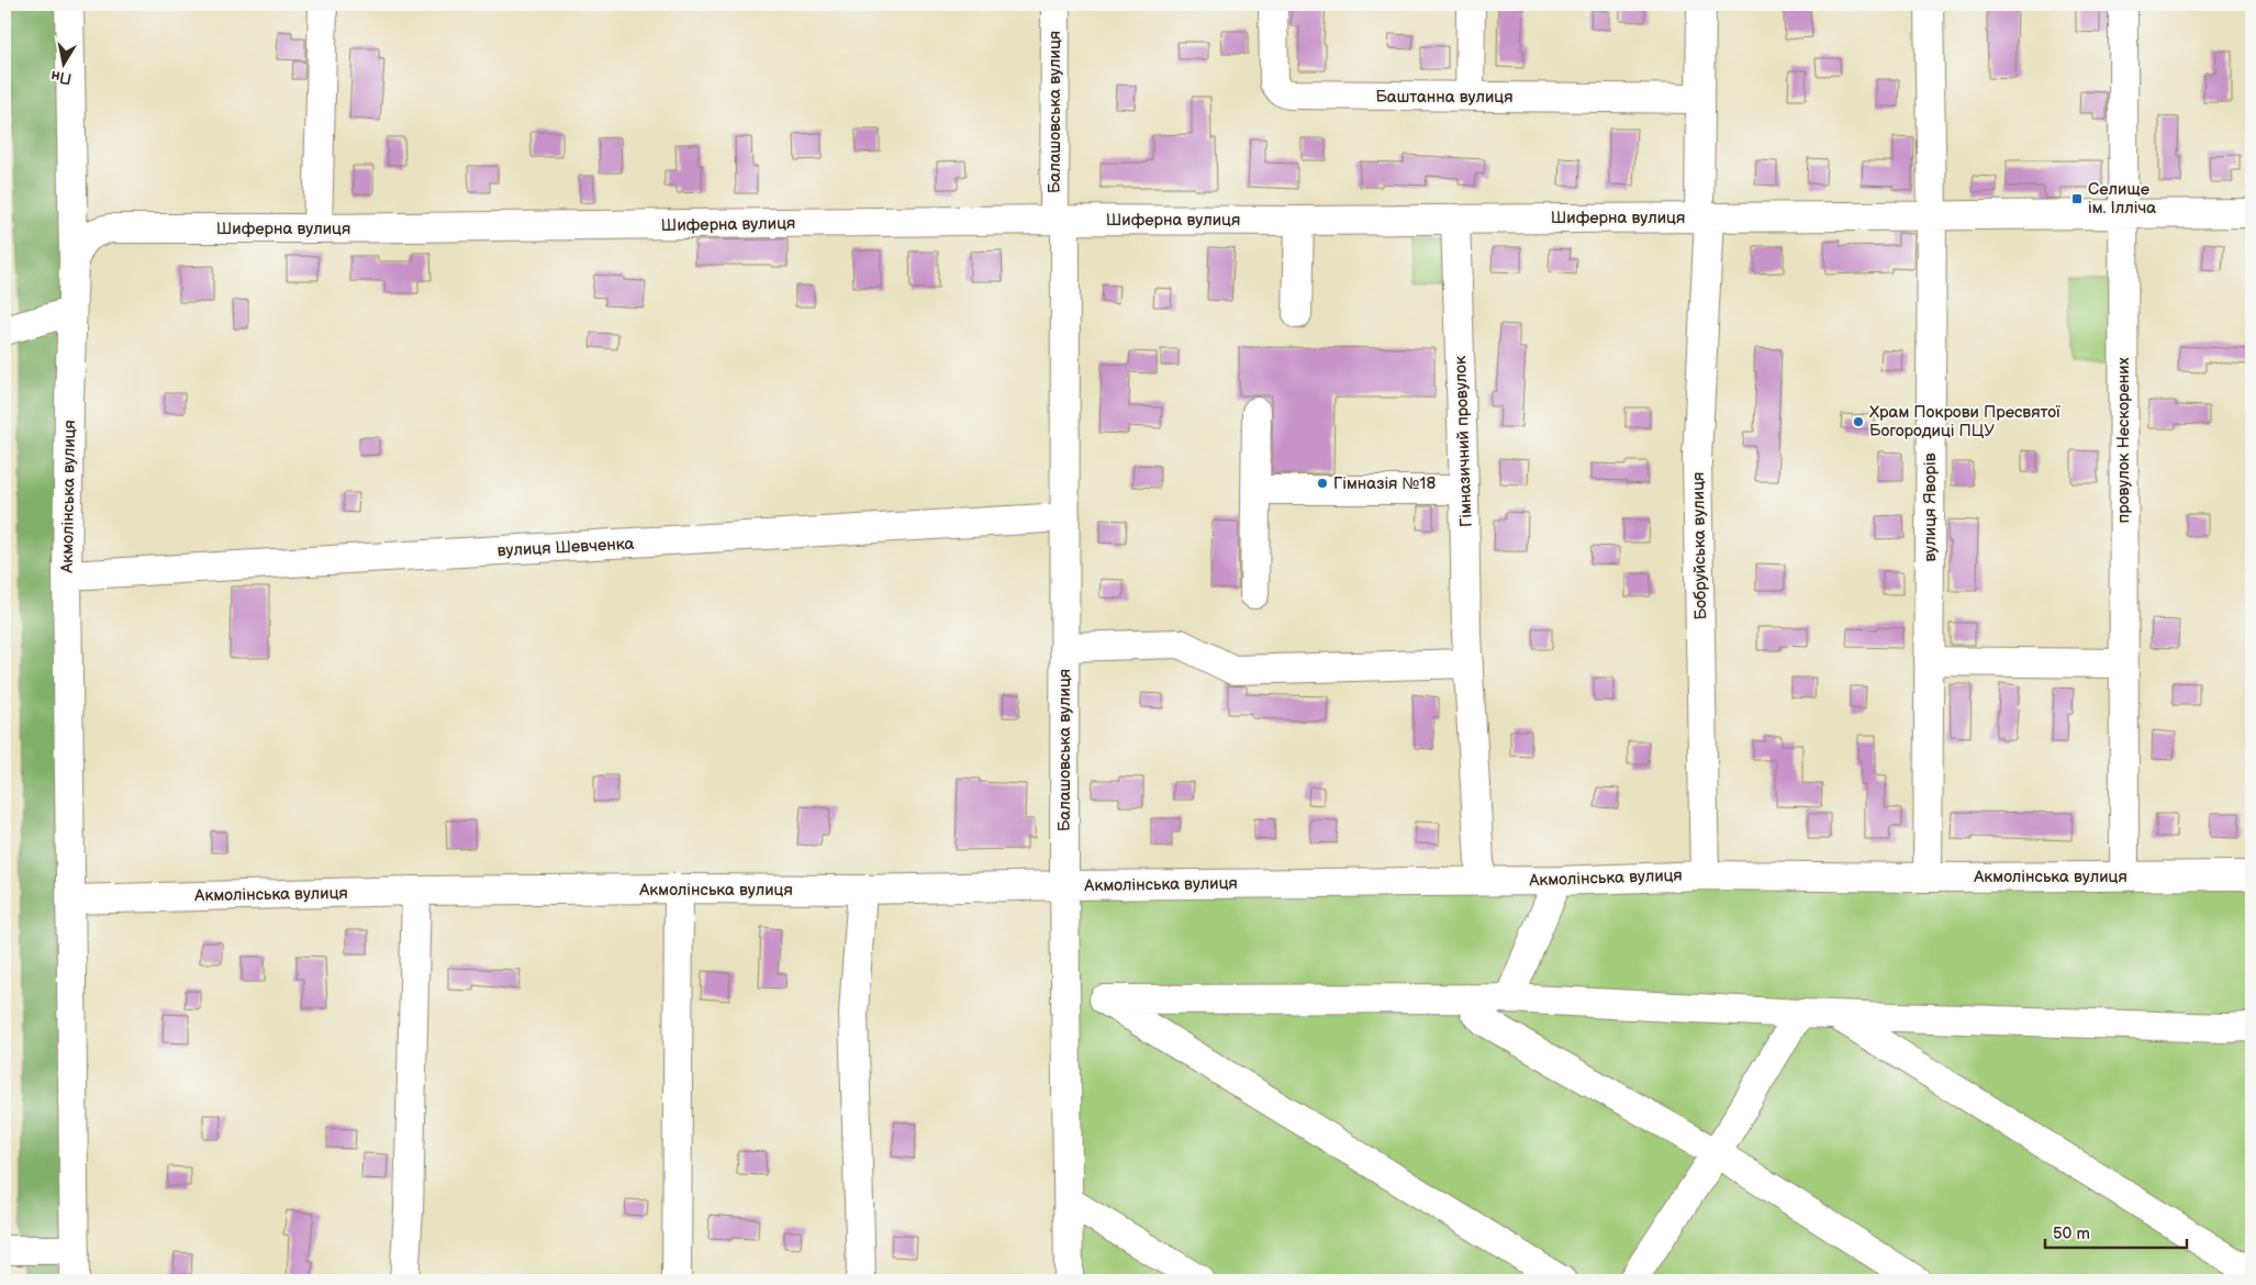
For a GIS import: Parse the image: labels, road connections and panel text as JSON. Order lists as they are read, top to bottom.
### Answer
{
  "streets": {
    "street": [
      "Баштанна вулиця",
      "Балашовська вулиця",
      "Шиферна вулиця",
      "провулок Нескорених",
      "Гімназичний провулок",
      "Акмолінська вулиця",
      "вулиця Яворів",
      "Бобруйська вулиця",
      "вулиця Шевченка"
    ]
  },
  "crossings": [
    ["Баштанна вулиця", "Бобруйська вулиця"],
    ["Балашовська вулиця", "Шиферна вулиця"],
    ["Балашовська вулиця", "Акмолінська вулиця"],
    ["Балашовська вулиця", "вулиця Шевченка"],
    ["Шиферна вулиця", "провулок Нескорених"],
    ["Шиферна вулиця", "Гімназичний провулок"],
    ["Шиферна вулиця", "Акмолінська вулиця"],
    ["Шиферна вулиця", "вулиця Яворів"],
    ["Шиферна вулиця", "Бобруйська вулиця"],
    ["провулок Нескорених", "Акмолінська вулиця"],
    ["Гімназичний провулок", "Акмолінська вулиця"],
    ["Акмолінська вулиця", "вулиця Яворів"],
    ["Акмолінська вулиця", "Бобруйська вулиця"],
    ["Акмолінська вулиця", "вулиця Шевченка"]
  ],
  "places": {
    "transit": ["Селище ім. Ілліча"],
    "other": ["Храм Покрови Пресвятої Богородиці ПЦУ", "Гімназія №18"]
  },
  "scale_bar": "50 m",
  "north": "bottom"
}
